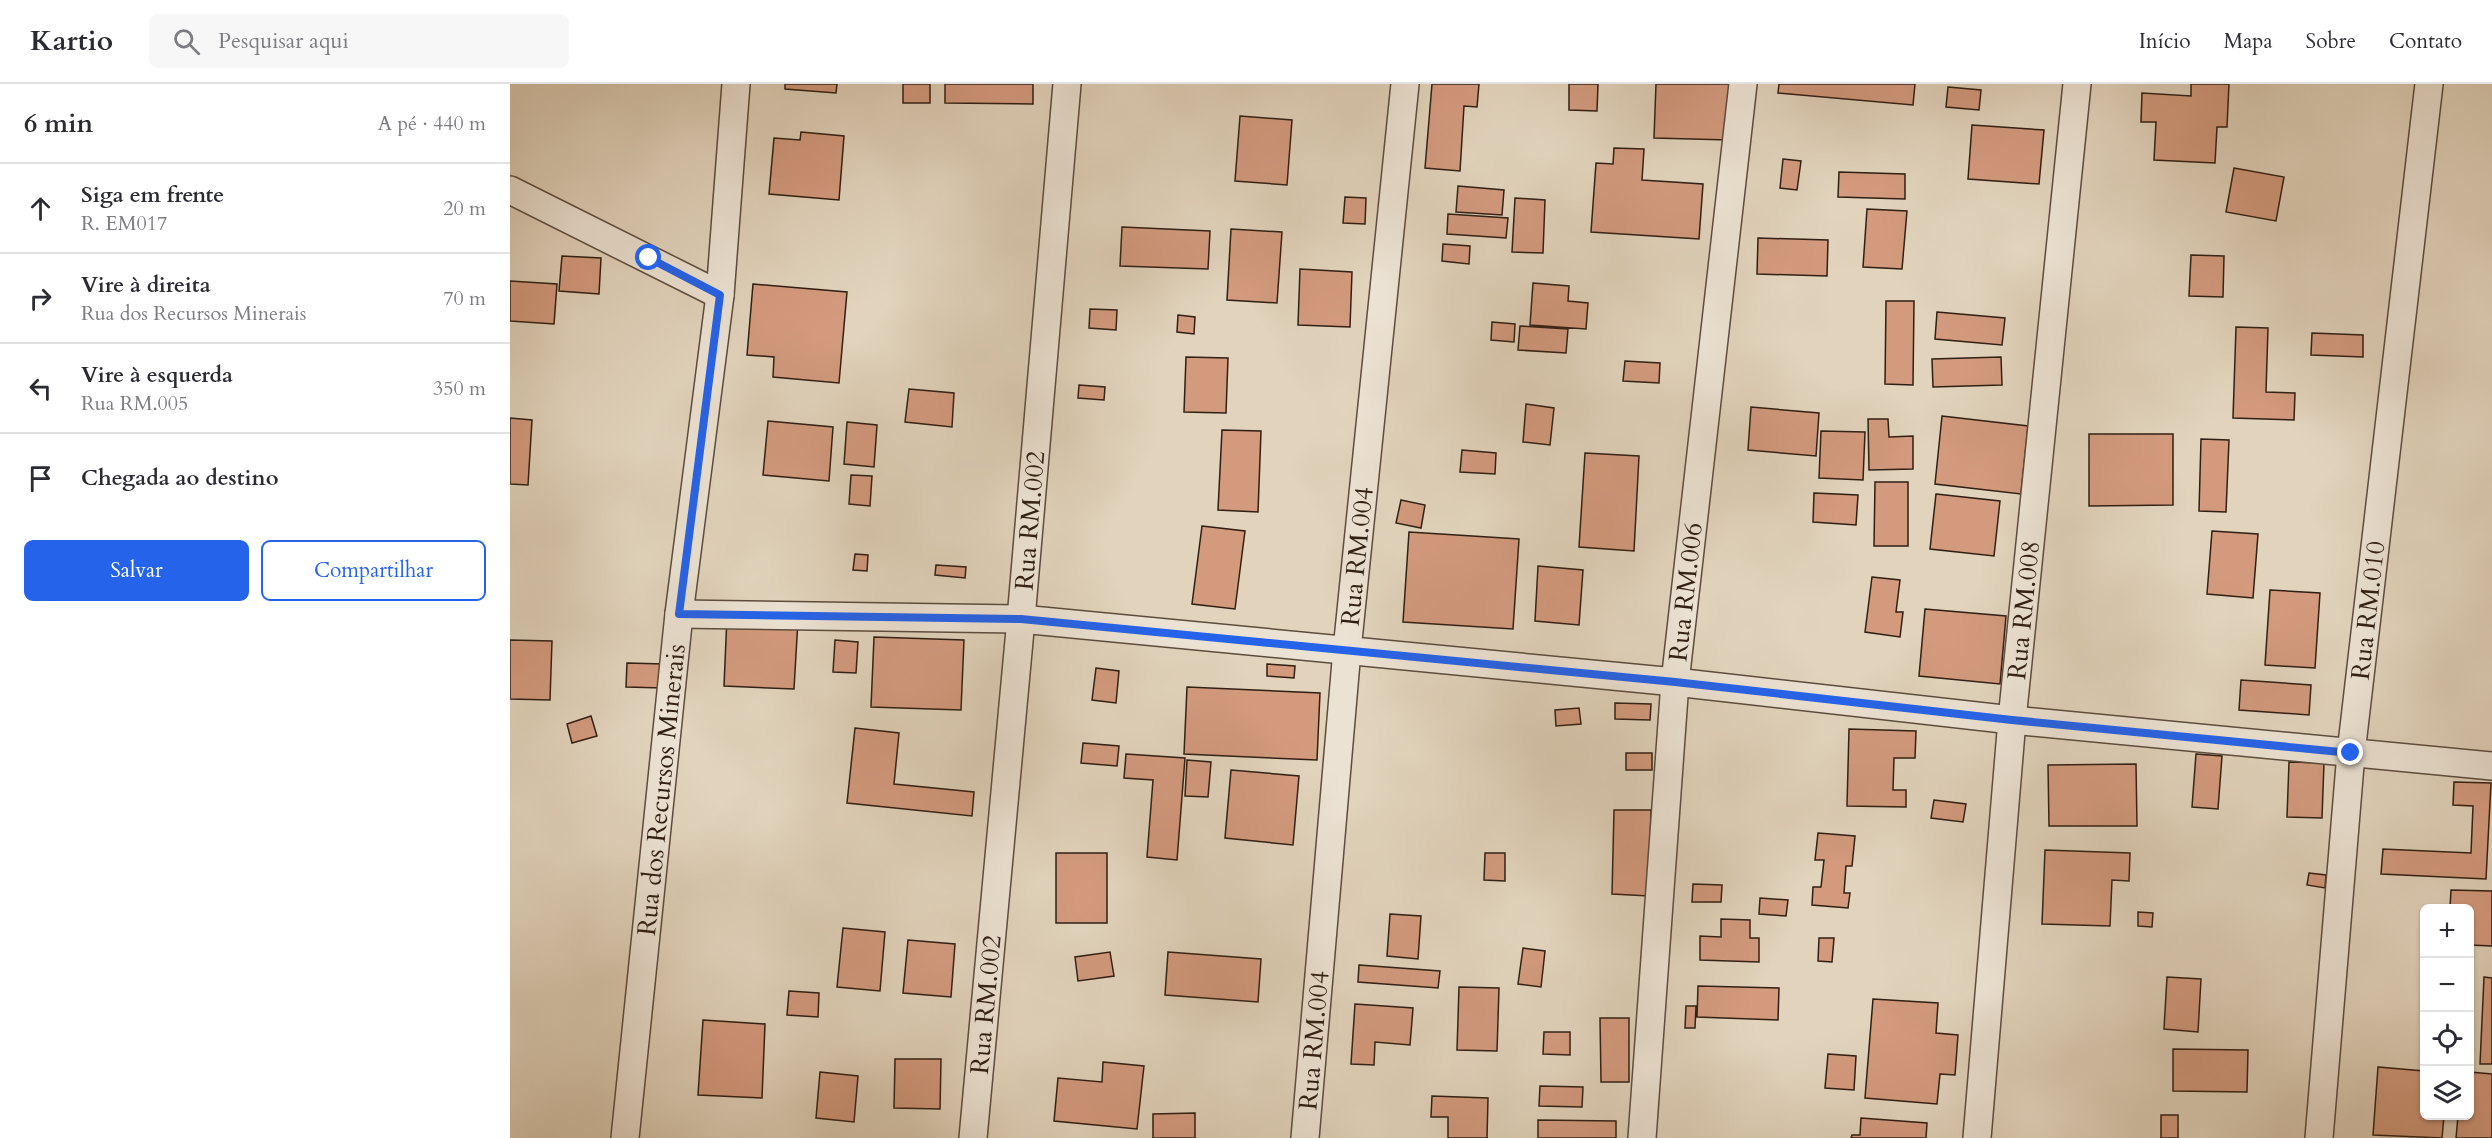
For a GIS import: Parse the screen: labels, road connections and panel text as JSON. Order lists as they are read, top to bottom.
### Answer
{
  "streets": {
    "street": [
      "Rua RM.002",
      "Rua RM.004",
      "Rua RM.006",
      "Rua RM.010",
      "Rua RM.008",
      "Rua dos Recursos Minerais"
    ]
  },
  "page": {
    "header": "Kartio",
    "search": "Pesquisar aqui",
    "nav": [
      "Início",
      "Mapa",
      "Sobre",
      "Contato"
    ],
    "heading": ["6 min", "A pé · 440 m"],
    "list": [
      ["Siga em frente", "R. EM017", "20 m"],
      ["Vire à direita", "Rua dos Recursos Minerais", "70 m"],
      ["Vire à esquerda", "Rua RM.005", "350 m"],
      "Chegada ao destino"
    ],
    "buttons": ["Salvar", "Compartilhar"],
    "map_buttons": ["+", "−"]
  }
}
